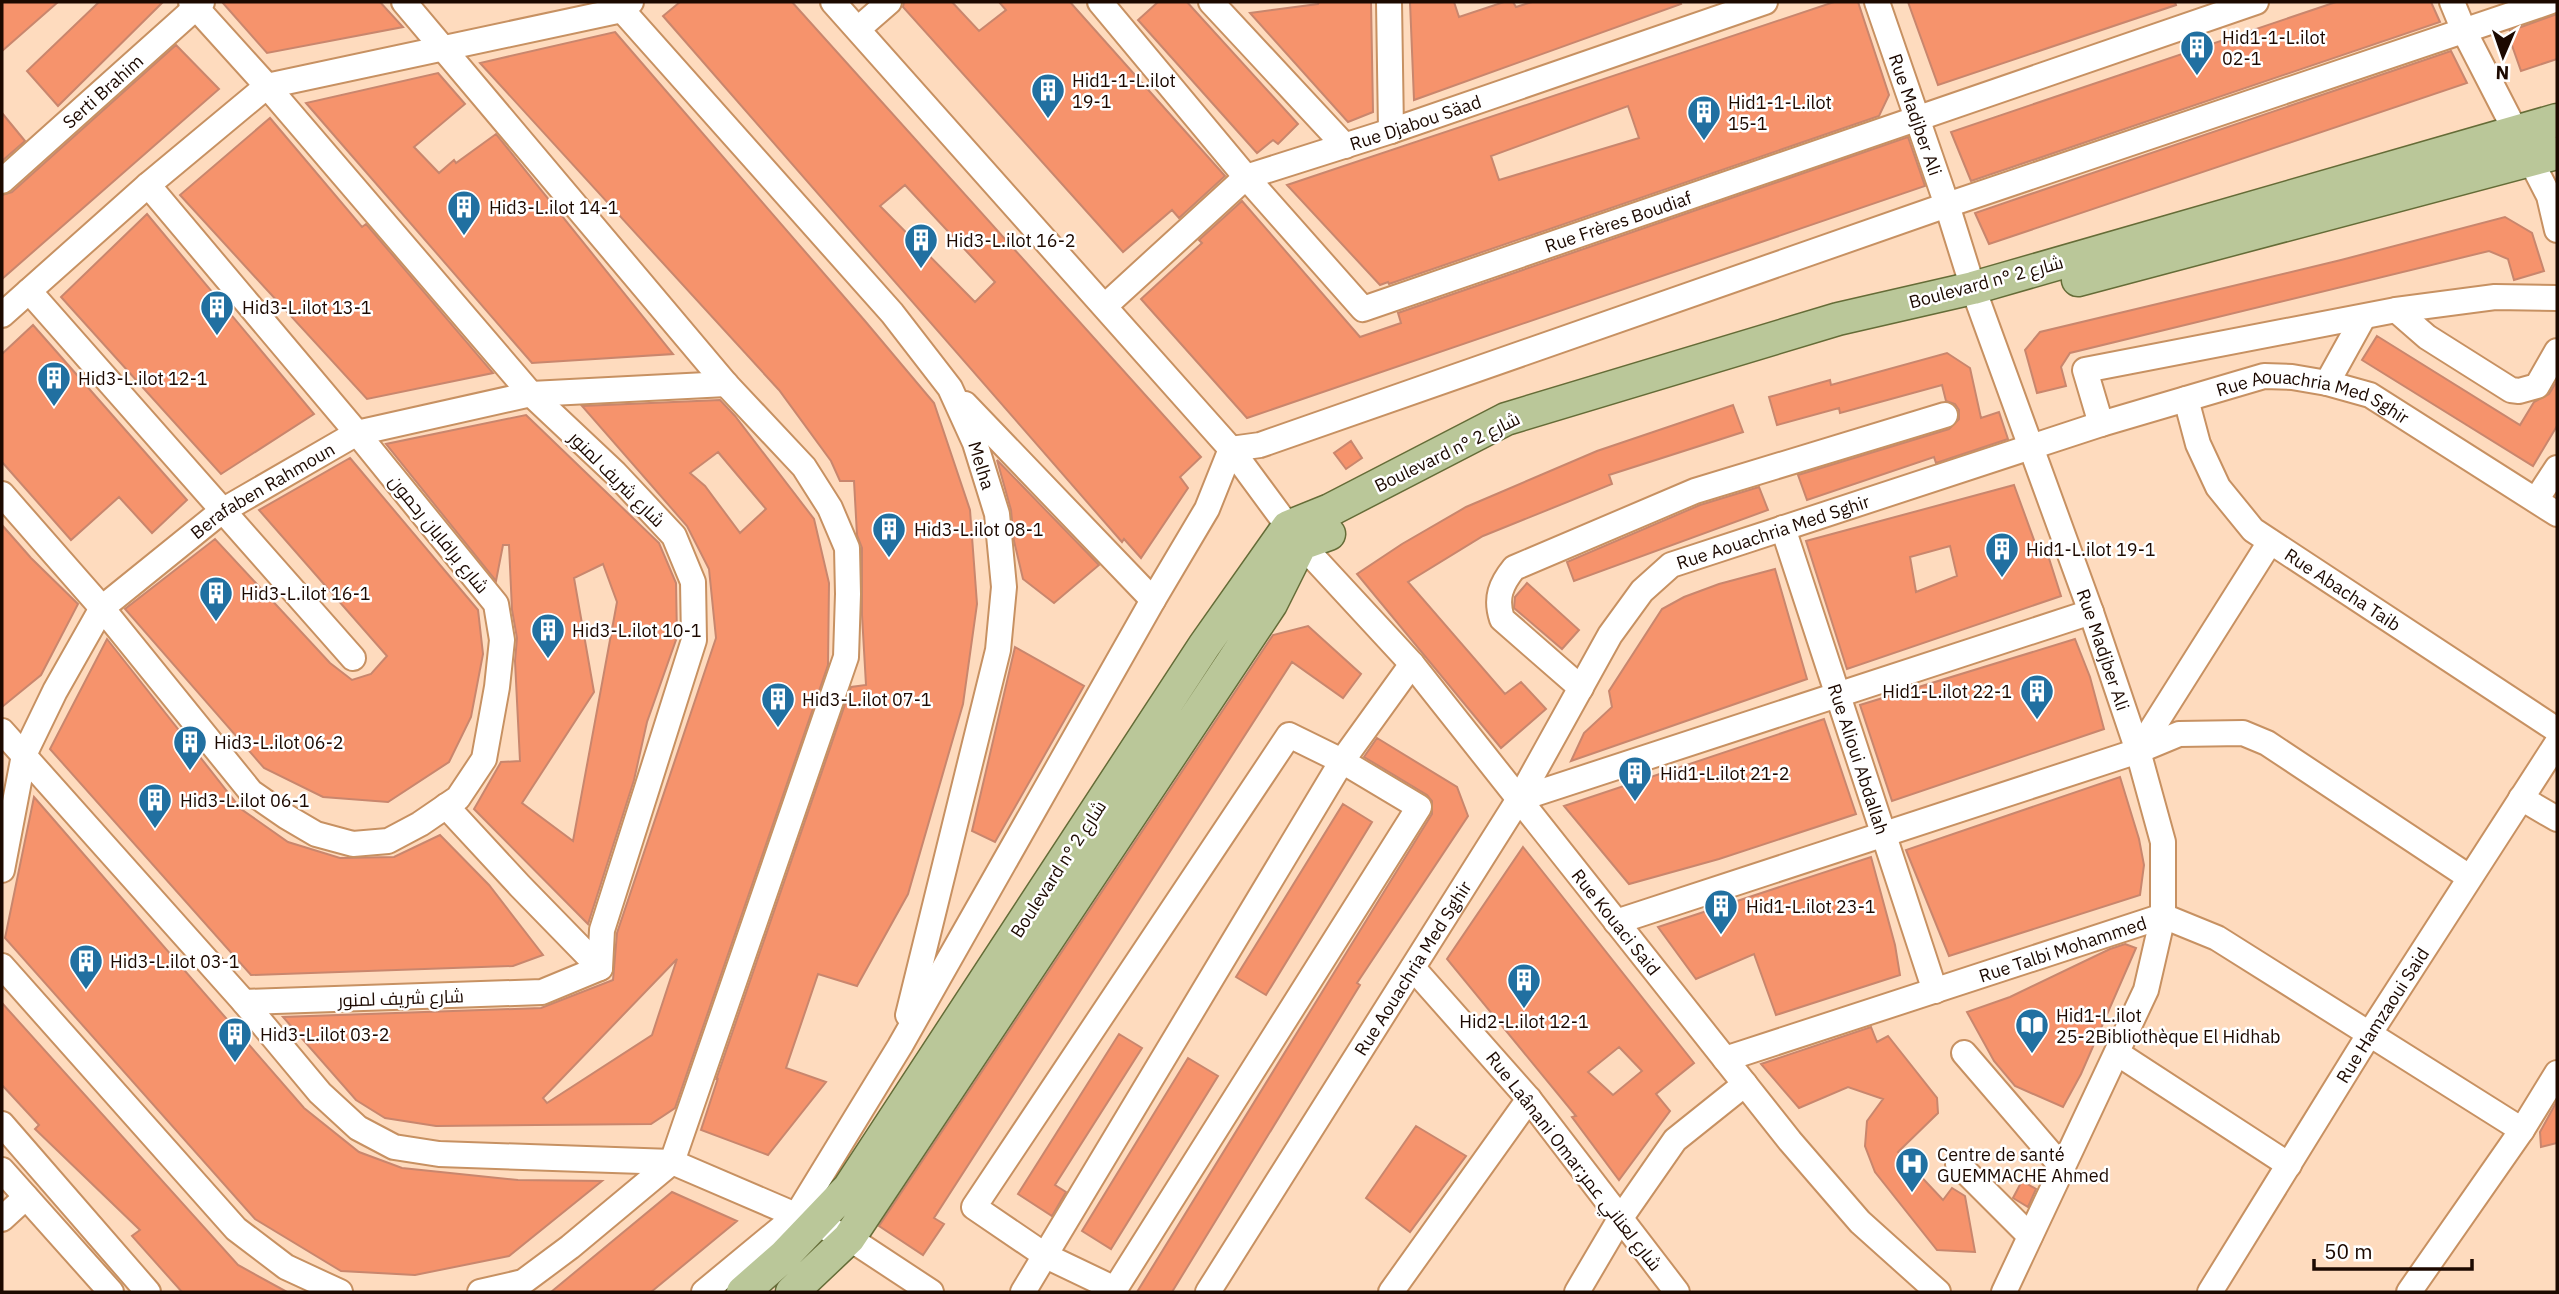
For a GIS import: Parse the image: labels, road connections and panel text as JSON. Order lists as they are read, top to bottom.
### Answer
{
  "streets": {
    "main road": ["Boulevard n° شارع 2"],
    "street": [
      "Serti Brahim",
      "Rue Madjber Ali",
      "Rue Djabou Säad",
      "Rue Frères Boudiaf",
      "Rue Aouachria Med Sghir",
      "Melha",
      "شارع شريف لمنور",
      "Berafaben Rahmoun",
      "شارع برافابان رحمون",
      "Rue Abacha Taib",
      "Rue Alioui Abdallah",
      "Rue Kouaci Said",
      "Rue Talbi Mohammed",
      "Rue Hamzaoui Said",
      "Rue Laânani Omar;شارع لعناني عمر"
    ]
  },
  "crossings": [
    ["Serti Brahim", "شارع شريف لمنور"],
    ["Rue Madjber Ali", "Rue Frères Boudiaf"],
    ["Rue Madjber Ali", "Boulevard n° شارع 2"],
    ["Rue Madjber Ali", "Rue Aouachria Med Sghir"],
    ["Rue Madjber Ali", "Rue Talbi Mohammed"],
    ["Rue Djabou Säad", "Rue Frères Boudiaf"],
    ["Rue Djabou Säad", "Rue Kouaci Said"],
    ["Boulevard n° شارع 2", "Rue Kouaci Said"],
    ["Rue Aouachria Med Sghir", "Rue Abacha Taib"],
    ["Rue Aouachria Med Sghir", "Rue Alioui Abdallah"],
    ["Rue Aouachria Med Sghir", "Rue Kouaci Said"],
    ["Rue Aouachria Med Sghir", "Rue Laânani Omar;شارع لعناني عمر"],
    ["شارع شريف لمنور", "Berafaben Rahmoun"],
    ["Berafaben Rahmoun", "شارع برافابان رحمون"],
    ["Rue Alioui Abdallah", "Rue Talbi Mohammed"],
    ["Rue Kouaci Said", "Rue Talbi Mohammed"],
    ["Rue Talbi Mohammed", "Rue Hamzaoui Said"]
  ],
  "places": {
    "building": [
      "Hid1-1-L.ilot 02-1",
      "Hid1-1-L.ilot 19-1",
      "Hid1-1-L.ilot 15-1",
      "Hid3-L.ilot 14-1",
      "Hid3-L.ilot 16-2",
      "Hid3-L.ilot 13-1",
      "Hid3-L.ilot 12-1",
      "Hid3-L.ilot 08-1",
      "Hid1-L.ilot 19-1",
      "Hid3-L.ilot 16-1",
      "Hid3-L.ilot 10-1",
      "Hid1-L.ilot 22-1",
      "Hid3-L.ilot 07-1",
      "Hid3-L.ilot 06-2",
      "Hid1-L.ilot 21-2",
      "Hid3-L.ilot 06-1",
      "Hid1-L.ilot 23-1",
      "Hid3-L.ilot 03-1",
      "Hid2-L.ilot 12-1",
      "Hid3-L.ilot 03-2"
    ],
    "library": ["Hid1-L.ilot 25-2Bibliothèque El Hidhab"],
    "hospital": ["Centre de santé GUEMMACHE Ahmed"]
  },
  "scale_bar": "50 m",
  "north": "bottom"
}
